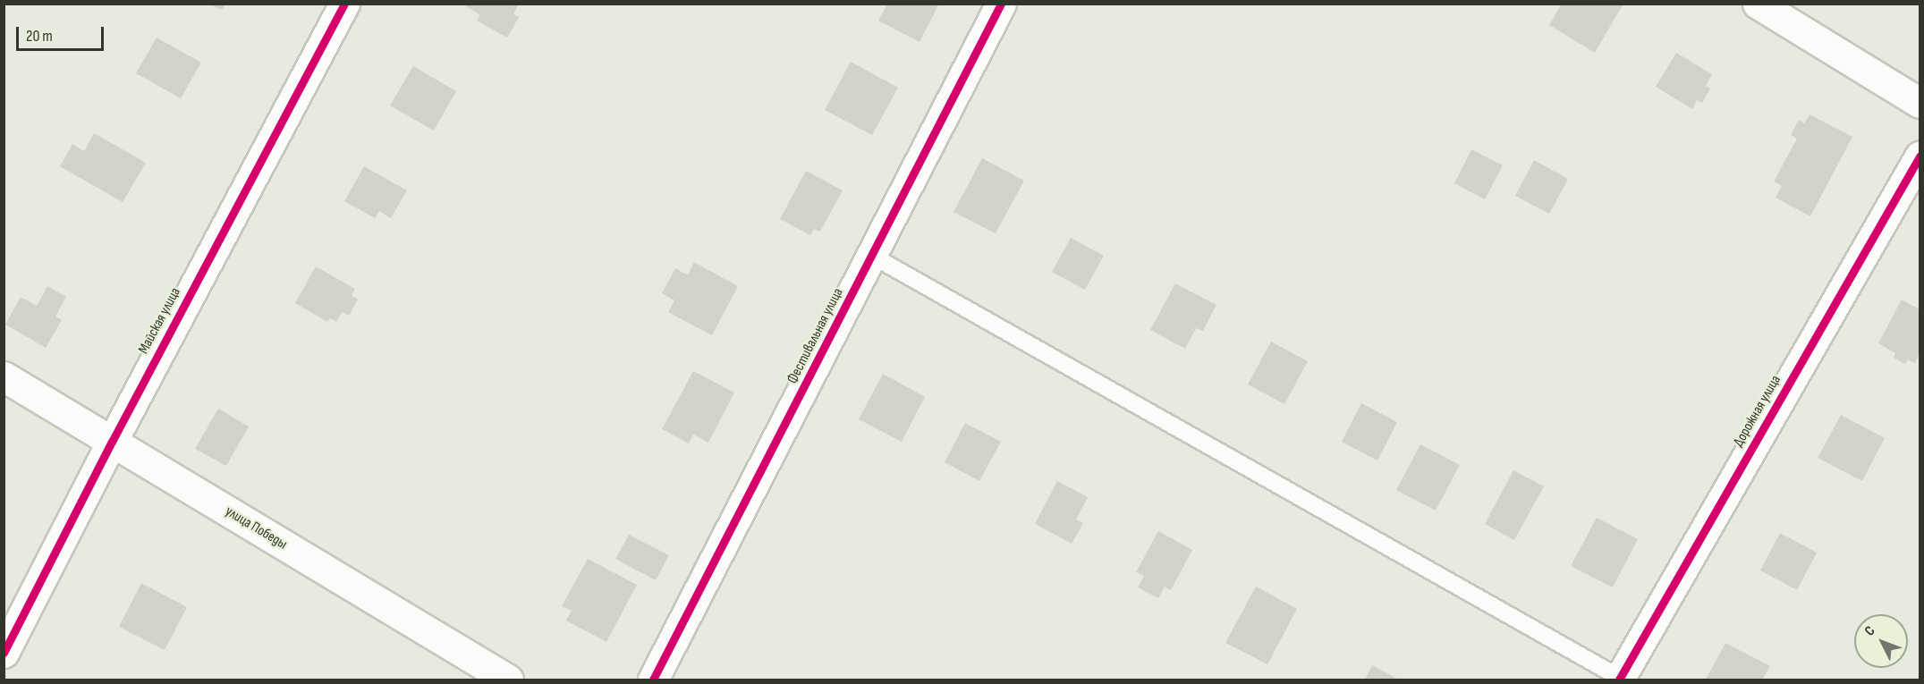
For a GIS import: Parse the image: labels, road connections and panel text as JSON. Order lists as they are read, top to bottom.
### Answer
{
  "streets": {
    "street": [
      "Майская улица",
      "Фестивальная улица",
      "Дорожная улица",
      "улица Победы"
    ]
  },
  "crossings": [
    ["Майская улица", "улица Победы"]
  ],
  "scale_bar": "20 m",
  "north": "top left"
}
